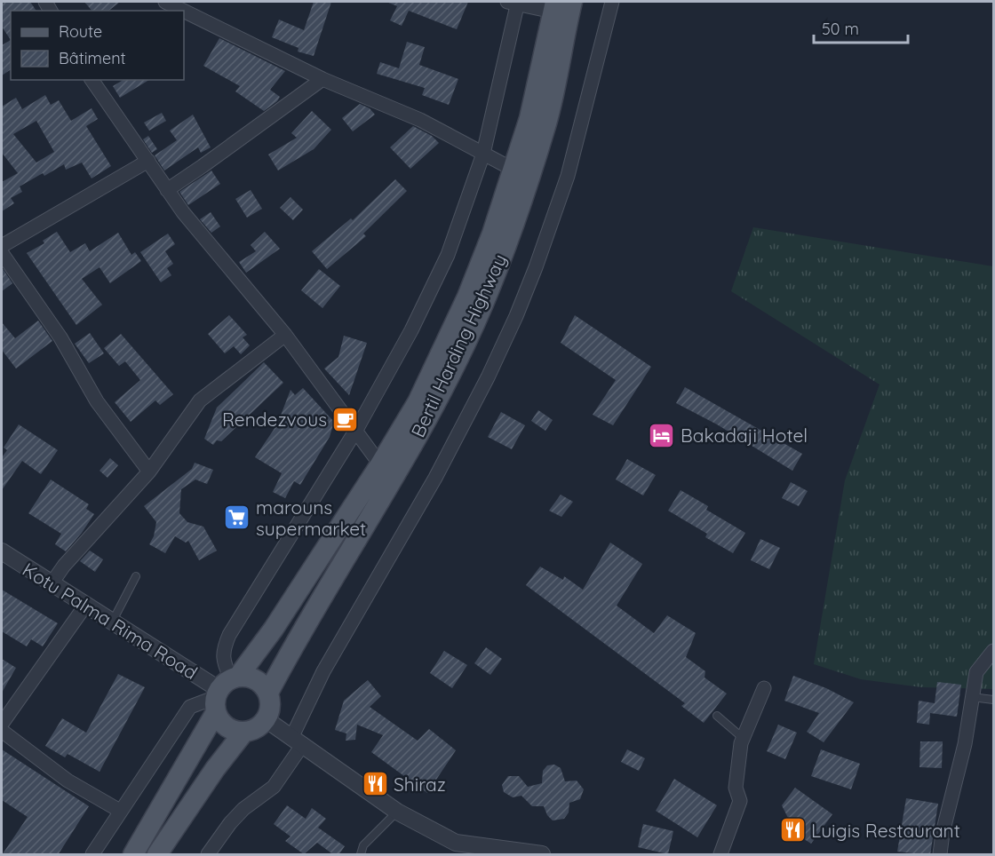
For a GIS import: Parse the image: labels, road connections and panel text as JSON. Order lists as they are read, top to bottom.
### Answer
{
  "streets": {
    "main road": ["Bertil Harding Highway"],
    "street": ["Kotu Palma Rima Road"]
  },
  "crossings": [
    ["Bertil Harding Highway", "Kotu Palma Rima Road"]
  ],
  "places": {
    "cafe": ["Rendezvous"],
    "hotel": ["Bakadaji Hotel"],
    "supermarket": ["marouns supermarket"],
    "restaurant": ["Shiraz", "Luigis Restaurant"]
  },
  "legend": ["Route", "Bâtiment"],
  "scale_bar": "50 m"
}
